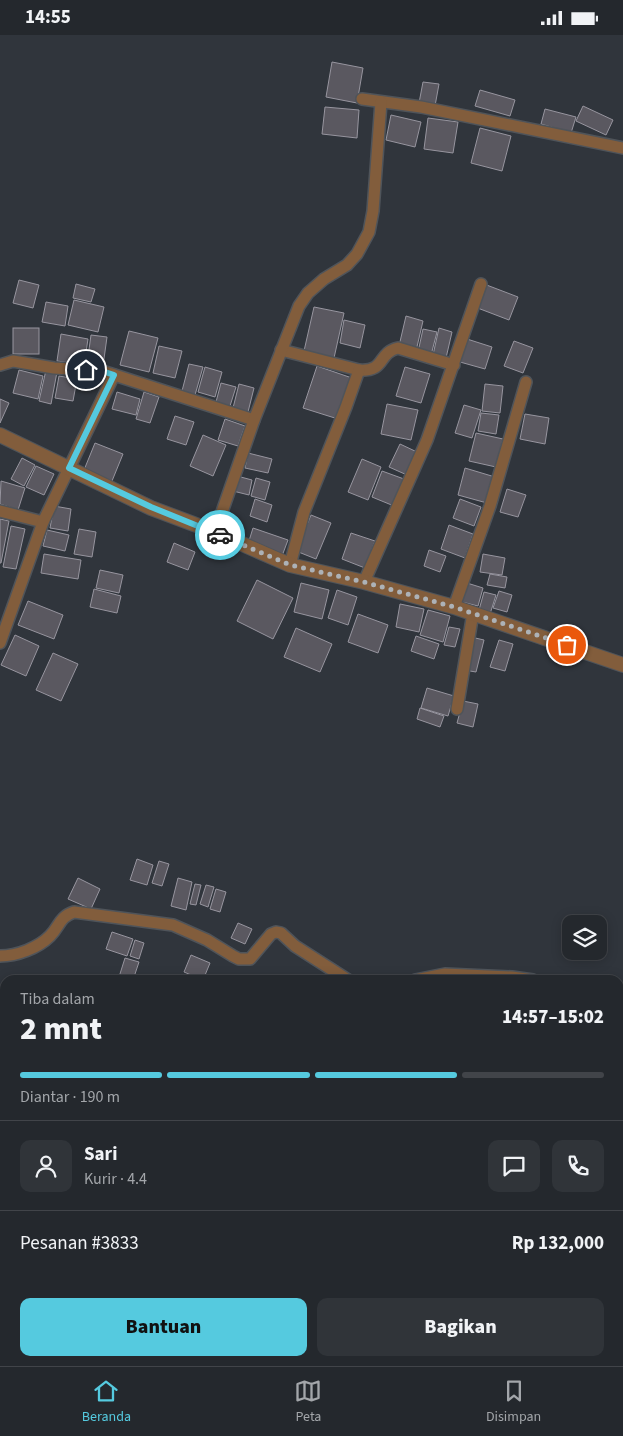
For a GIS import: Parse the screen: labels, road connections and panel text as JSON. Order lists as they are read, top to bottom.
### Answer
{
  "page": {
    "status": "14:55",
    "heading": ["2 mnt", "Tiba dalam", "14:57–15:02"],
    "panel": [
      "Sari",
      "Kurir · 4.4",
      "Pesanan #3833",
      "Rp 132,000"
    ],
    "bar": "Diantar · 190 m",
    "buttons": ["Bantuan", "Bagikan"],
    "tabs": ["Beranda", "Peta", "Disimpan"]
  }
}
